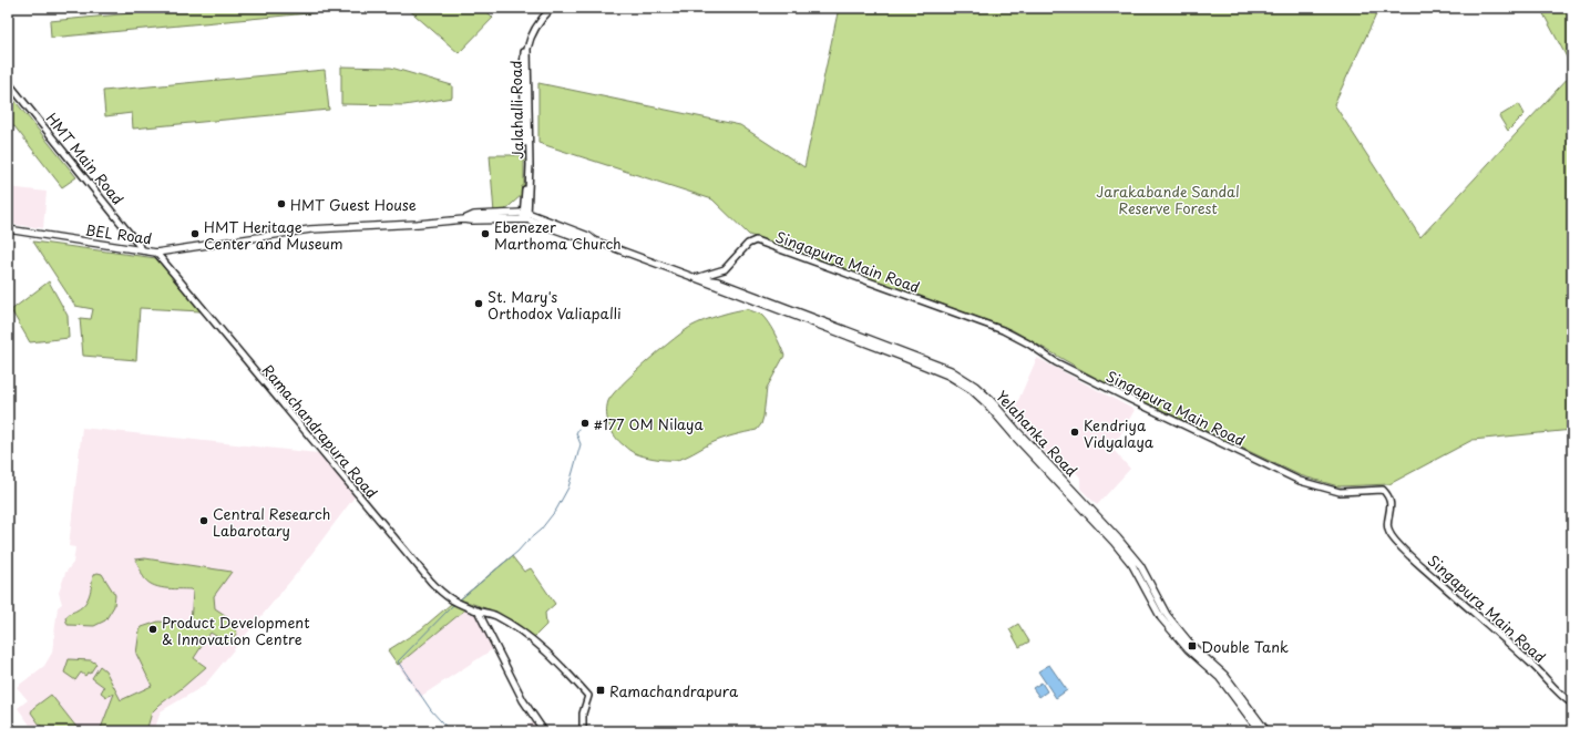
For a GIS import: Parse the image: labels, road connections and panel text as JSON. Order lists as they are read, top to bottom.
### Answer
{
  "streets": {
    "main road": ["BEL Road", "Yelahanka Road"],
    "street": [
      "Jalahalli Road",
      "HMT Main Road",
      "Singapura Main Road",
      "Ramachandrapura Road"
    ]
  },
  "crossings": [
    ["Jalahalli Road", "BEL Road"],
    ["HMT Main Road", "BEL Road"],
    ["BEL Road", "Ramachandrapura Road"],
    ["BEL Road", "Yelahanka Road"],
    ["Singapura Main Road", "Yelahanka Road"]
  ],
  "parks": ["Jarakabande Sandal Reserve Forest"],
  "places": {
    "other": [
      "HMT Guest House",
      "HMT Heritage Center and Museum",
      "Ebenezer Marthoma Church",
      "St. Mary's Orthodox Valiapalli",
      "#177 OM Nilaya",
      "Kendriya Vidyalaya",
      "Central Research Labarotary",
      "Product Development & Innovation Centre"
    ],
    "transit": ["Double Tank", "Ramachandrapura"]
  }
}
